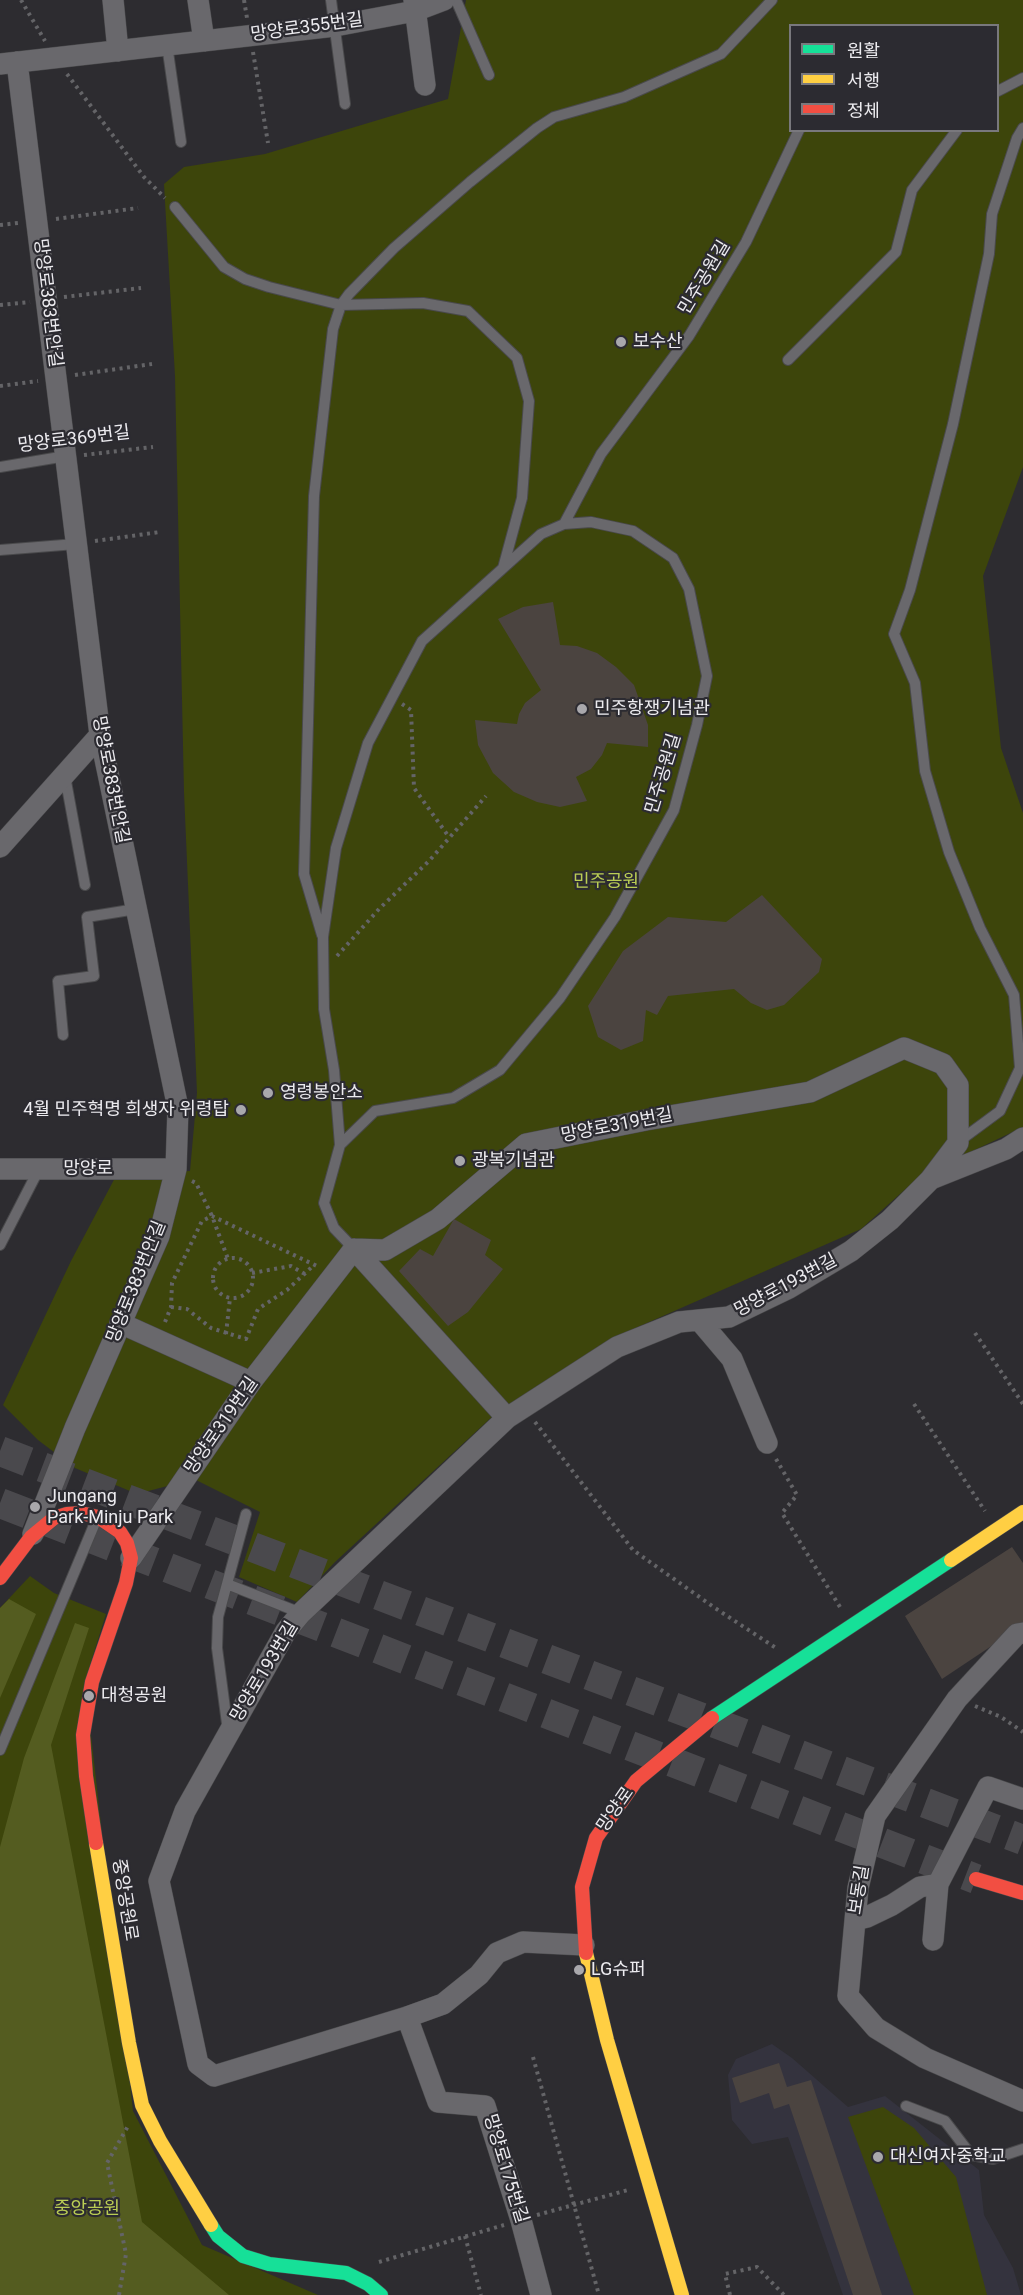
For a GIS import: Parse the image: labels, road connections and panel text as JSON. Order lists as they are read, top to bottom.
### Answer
{
  "streets": {
    "street": [
      "망양로355번길",
      "망양로383번안길",
      "망양로319번길",
      "망양로",
      "망양로193번길",
      "보동길",
      "중앙공원로",
      "망양로175번길"
    ],
    "lane": ["민주공원길", "망양로369번길"]
  },
  "crossings": [
    ["망양로355번길", "망양로383번안길"],
    ["민주공원길", "망양로319번길"],
    ["망양로383번안길", "망양로369번길"],
    ["망양로383번안길", "망양로"],
    ["망양로319번길", "중앙공원로"],
    ["망양로", "망양로193번길"],
    ["망양로193번길", "망양로175번길"]
  ],
  "parks": ["민주공원", "중앙공원"],
  "places": [
    "보수산",
    "민주항쟁기념관",
    "영령봉안소",
    "4월 민주혁명 희생자 위령탑",
    "광복기념관",
    "Jungang Park-Minju Park",
    "대청공원",
    "LG슈퍼",
    "대신여자중학교"
  ],
  "legend": ["원활", "서행", "정체"]
}
